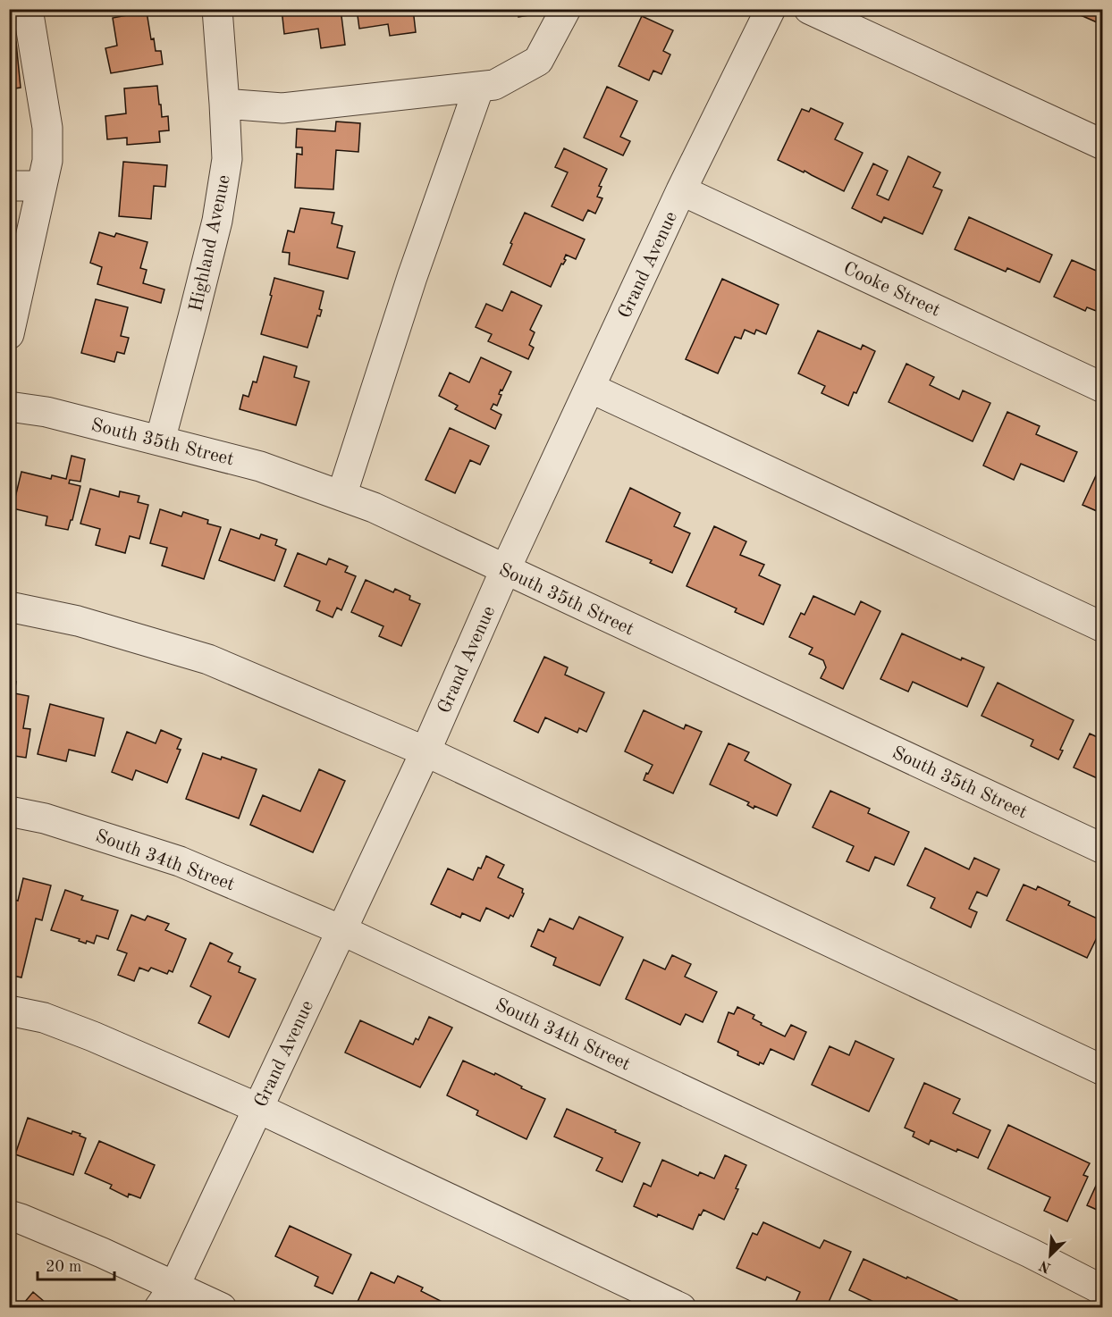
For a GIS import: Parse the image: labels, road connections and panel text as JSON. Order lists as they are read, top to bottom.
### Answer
{
  "streets": {
    "street": [
      "Highland Avenue",
      "Grand Avenue",
      "Cooke Street",
      "South 35th Street",
      "South 34th Street"
    ]
  },
  "crossings": [
    ["Highland Avenue", "South 35th Street"],
    ["Grand Avenue", "Cooke Street"],
    ["Grand Avenue", "South 35th Street"],
    ["Grand Avenue", "South 34th Street"]
  ],
  "scale_bar": "20 m",
  "north": "bottom left"
}
